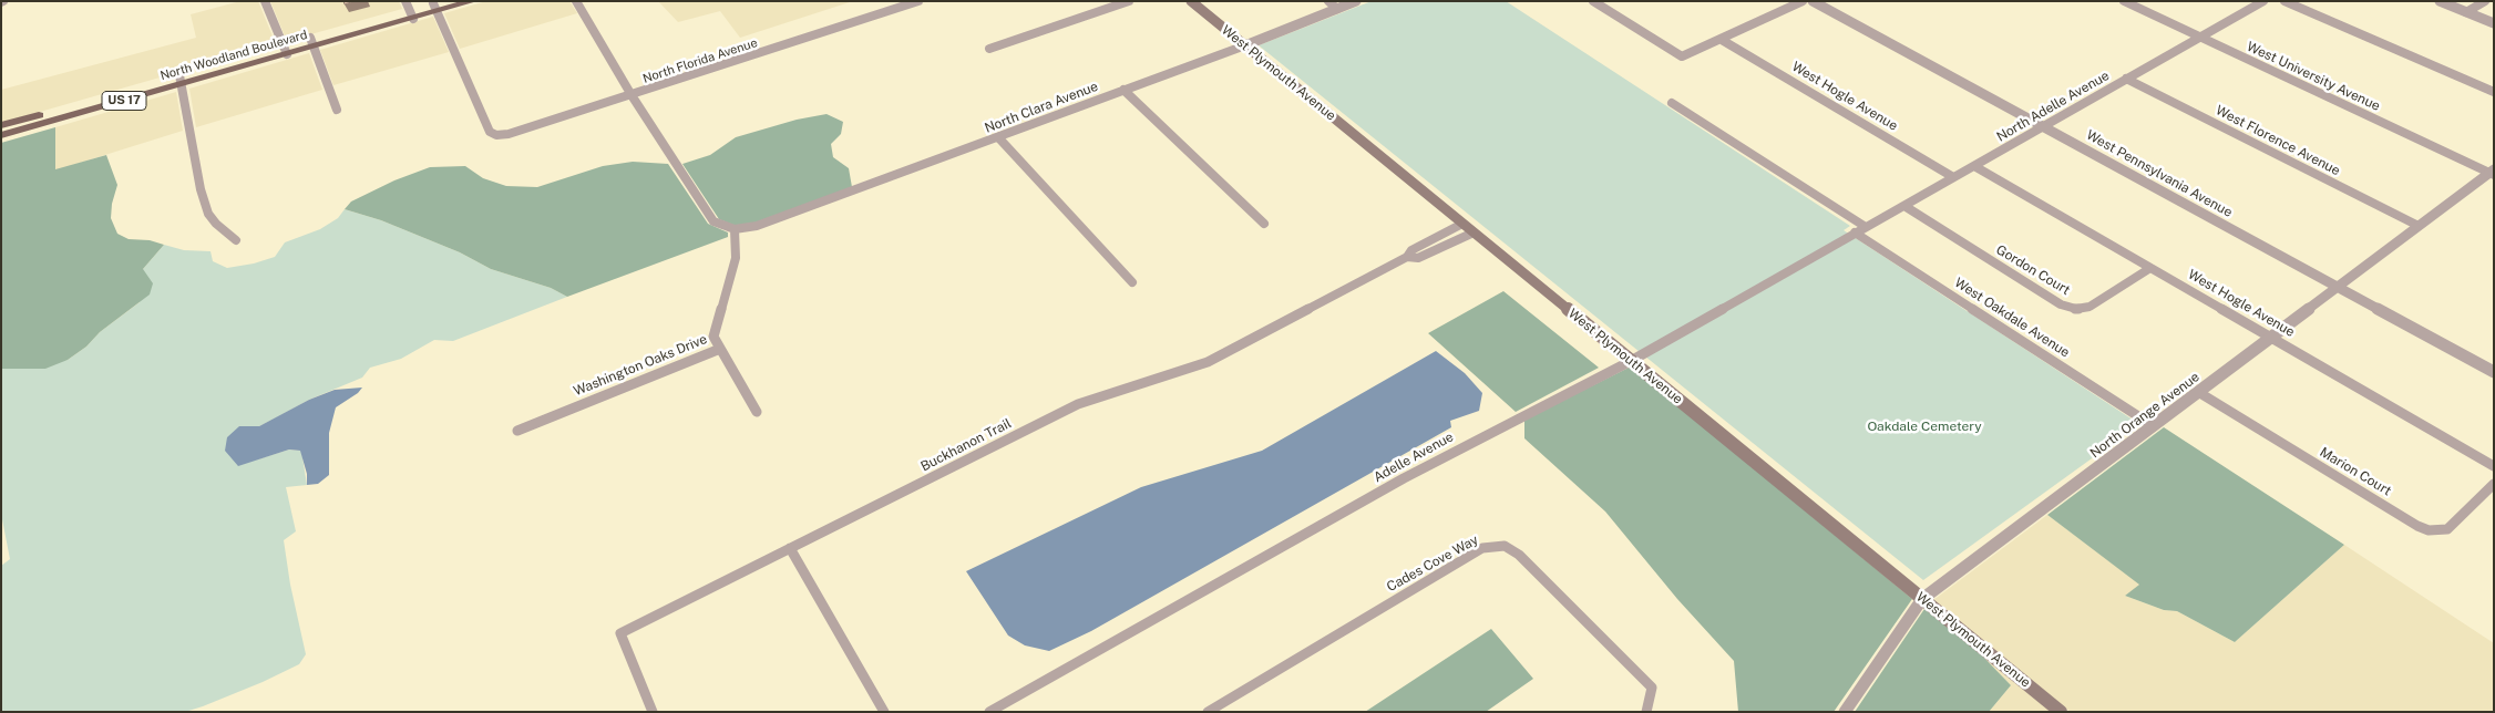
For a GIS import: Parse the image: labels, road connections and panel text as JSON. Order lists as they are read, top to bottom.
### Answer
{
  "streets": {
    "main road": ["North Woodland Boulevard", "West Plymouth Avenue", "US 17"],
    "street": [
      "North Florida Avenue",
      "West University Avenue",
      "West Hogle Avenue",
      "North Adelle Avenue",
      "North Clara Avenue",
      "West Florence Avenue",
      "West Pennsylvania Avenue",
      "Gordon Court",
      "West Oakdale Avenue",
      "Washington Oaks Drive",
      "North Orange Avenue",
      "Buckhanon Trail",
      "Adelle Avenue",
      "Marion Court",
      "Cades Cove Way"
    ]
  },
  "crossings": [
    ["North Woodland Boulevard", "North Florida Avenue"],
    ["West Plymouth Avenue", "North Clara Avenue"],
    ["West Plymouth Avenue", "North Orange Avenue"],
    ["West Plymouth Avenue", "Buckhanon Trail"],
    ["West Plymouth Avenue", "Adelle Avenue"],
    ["West University Avenue", "North Adelle Avenue"],
    ["West University Avenue", "North Orange Avenue"],
    ["West Hogle Avenue", "North Adelle Avenue"],
    ["West Hogle Avenue", "Gordon Court"],
    ["West Hogle Avenue", "North Orange Avenue"],
    ["North Adelle Avenue", "West Florence Avenue"],
    ["North Adelle Avenue", "West Pennsylvania Avenue"],
    ["North Adelle Avenue", "Gordon Court"],
    ["North Adelle Avenue", "West Oakdale Avenue"],
    ["North Adelle Avenue", "Adelle Avenue"],
    ["North Clara Avenue", "Washington Oaks Drive"],
    ["West Florence Avenue", "North Orange Avenue"],
    ["West Pennsylvania Avenue", "North Orange Avenue"],
    ["West Oakdale Avenue", "North Orange Avenue"],
    ["West Oakdale Avenue", "Adelle Avenue"],
    ["North Orange Avenue", "Marion Court"]
  ],
  "parks": ["Oakdale Cemetery"]
}
